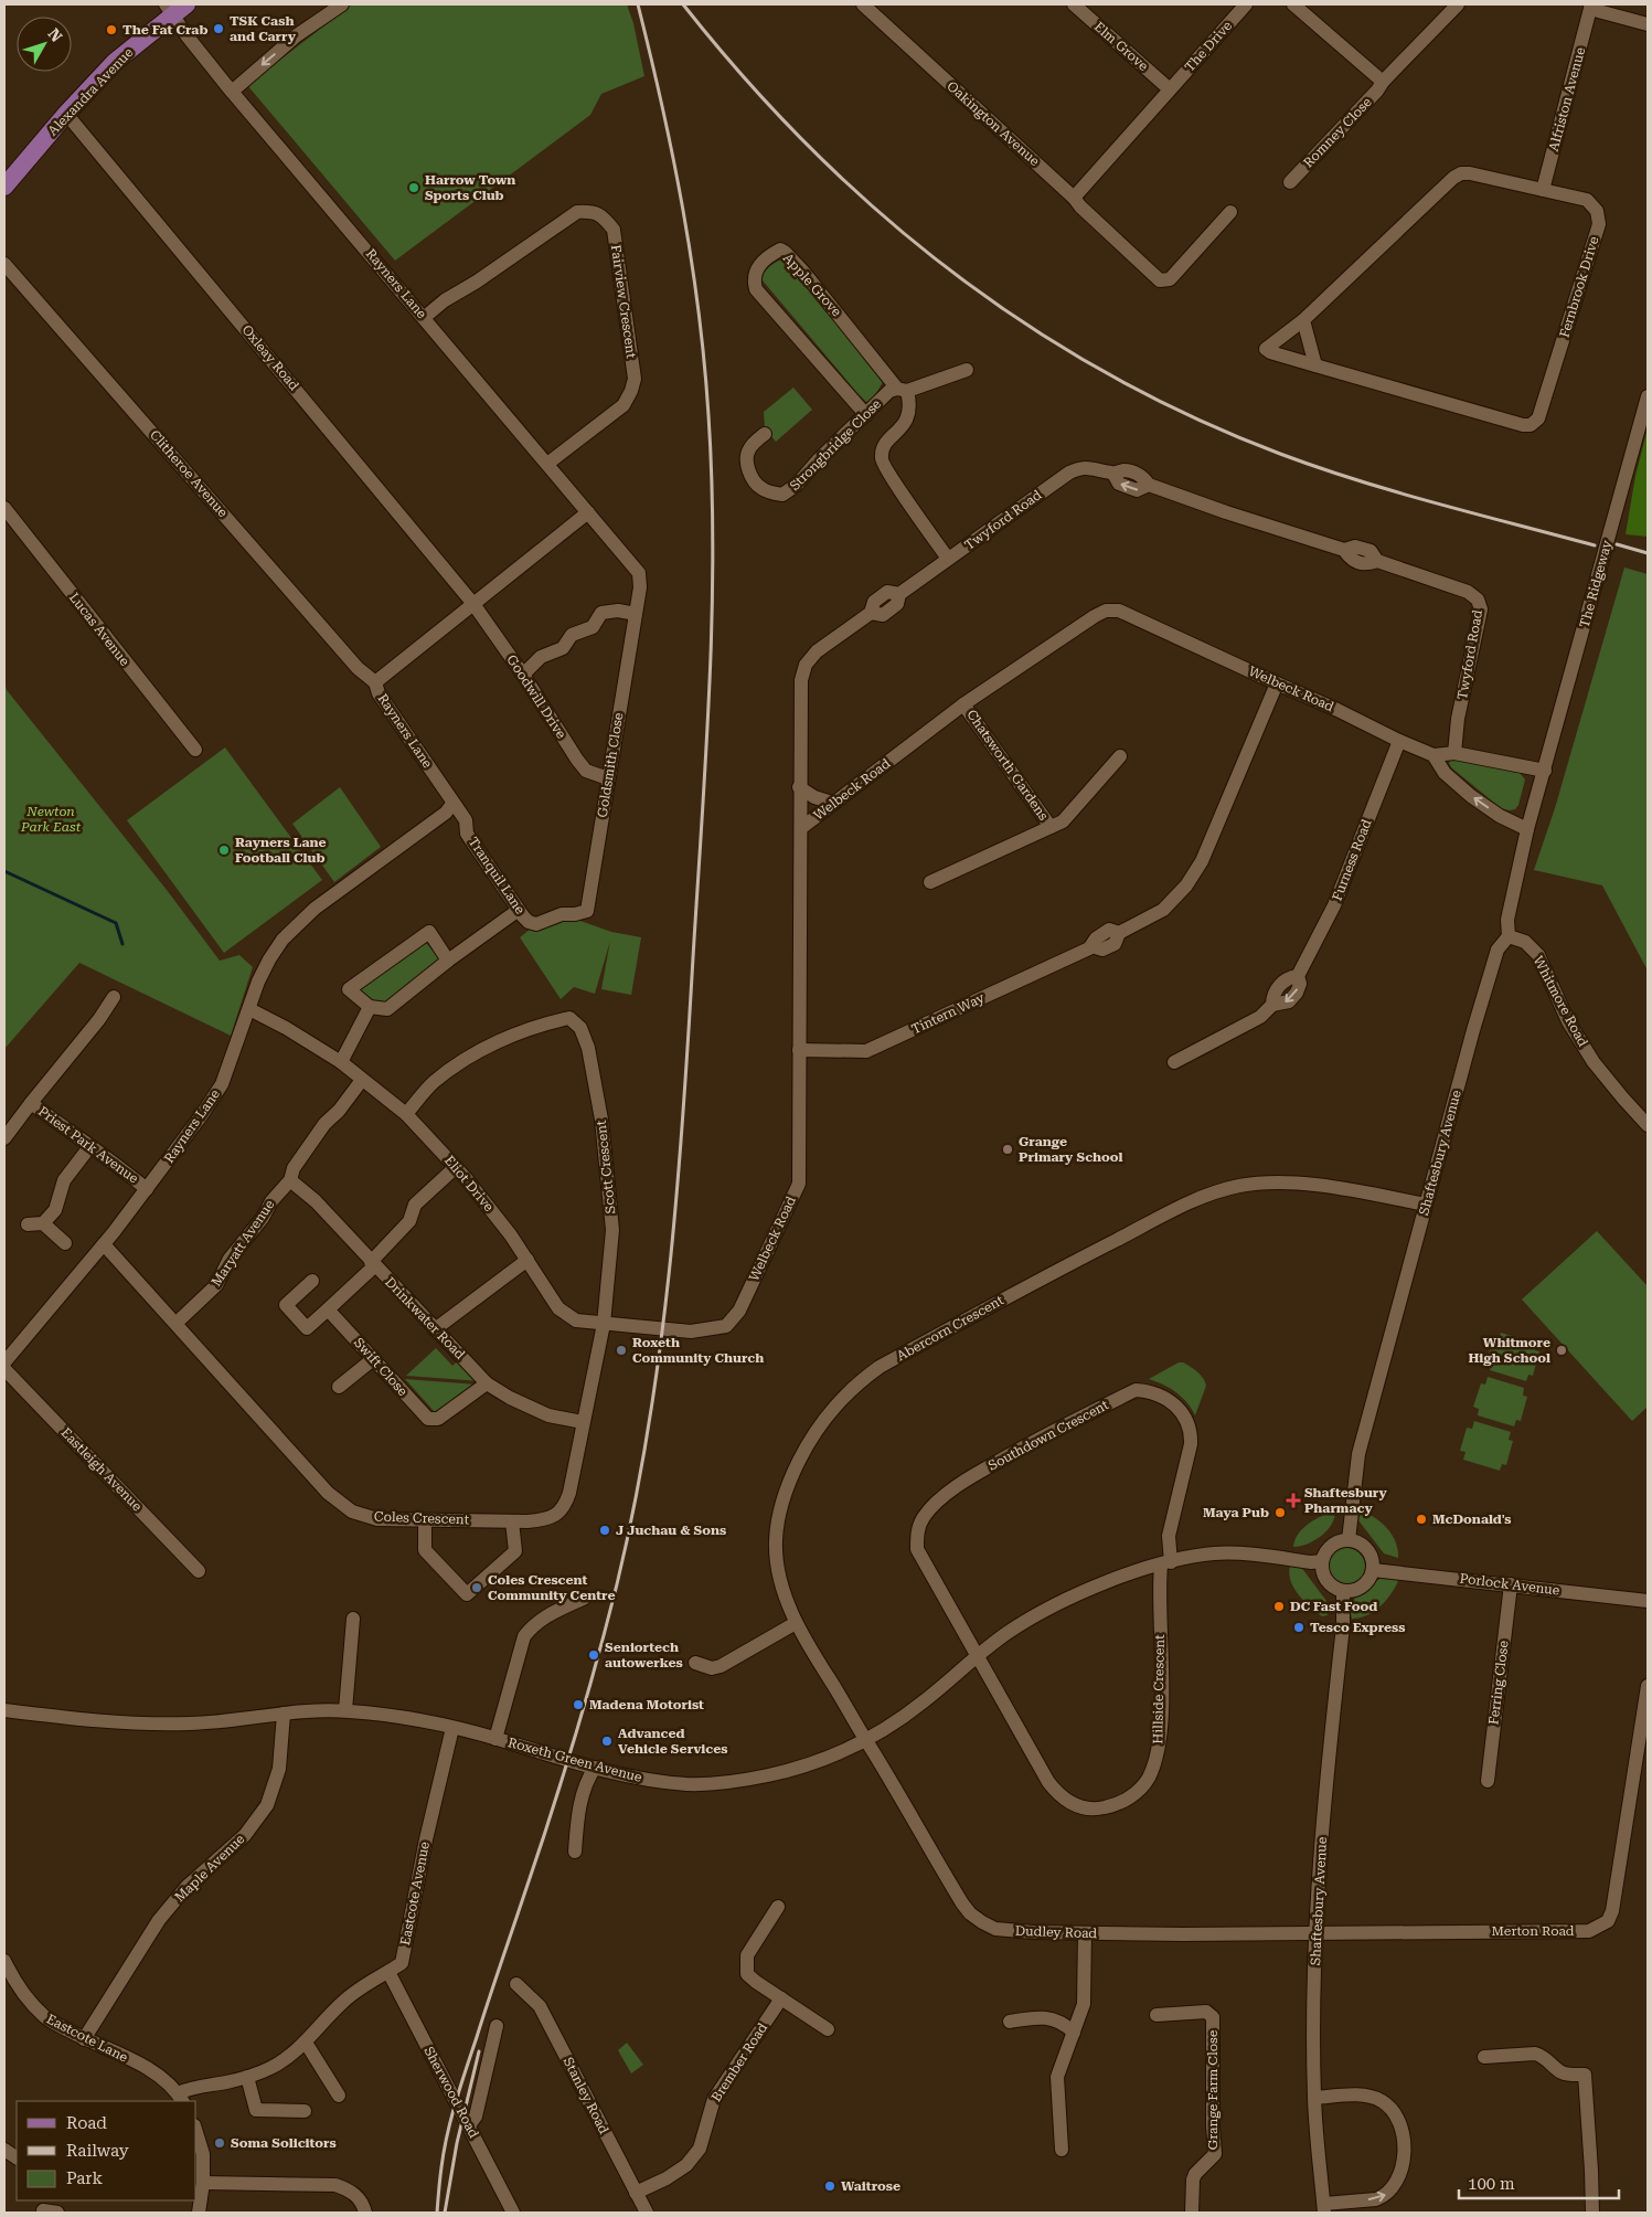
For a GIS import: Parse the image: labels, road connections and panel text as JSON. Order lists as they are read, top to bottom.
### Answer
{
  "streets": {
    "main road": ["Alexandra Avenue"],
    "street": [
      "Elm Grove",
      "The Drive",
      "Alfriston Avenue",
      "Oakington Avenue",
      "Romney Close",
      "Rayners Lane",
      "Apple Grove",
      "Fernbrook Drive",
      "Fairview Crescent",
      "Oxleay Road",
      "Strongbridge Close",
      "Clitheroe Avenue",
      "Twyford Road",
      "The Ridgeway",
      "Lucas Avenue",
      "Welbeck Road",
      "Goodwill Drive",
      "Goldsmith Close",
      "Chatsworth Gardens",
      "Furness Road",
      "Tranquil Lane",
      "Whitmore Road",
      "Tintern Way",
      "Priest Park Avenue",
      "Shaftesbury Avenue",
      "Scott Crescent",
      "Eliot Drive",
      "Maryatt Avenue",
      "Drinkwater Road",
      "Abercorn Crescent",
      "Swift Close",
      "Southdown Crescent",
      "Eastleigh Avenue",
      "Coles Crescent",
      "Porlock Avenue",
      "Ferring Close",
      "Hillside Crescent",
      "Roxeth Green Avenue",
      "Maple Avenue",
      "Eastcote Avenue",
      "Merton Road",
      "Dudley Road",
      "Eastcote Lane",
      "Brember Road",
      "Grange Farm Close",
      "Sherwood Road",
      "Stanley Road"
    ]
  },
  "crossings": [
    ["Elm Grove", "The Drive"],
    ["The Drive", "Oakington Avenue"],
    ["Alexandra Avenue", "Rayners Lane"],
    ["Alexandra Avenue", "Oxleay Road"],
    ["Alfriston Avenue", "Fernbrook Drive"],
    ["Rayners Lane", "Fairview Crescent"],
    ["Rayners Lane", "Oxleay Road"],
    ["Rayners Lane", "Clitheroe Avenue"],
    ["Rayners Lane", "Goodwill Drive"],
    ["Rayners Lane", "Goldsmith Close"],
    ["Rayners Lane", "Tranquil Lane"],
    ["Rayners Lane", "Priest Park Avenue"],
    ["Rayners Lane", "Eliot Drive"],
    ["Rayners Lane", "Coles Crescent"],
    ["Apple Grove", "Strongbridge Close"],
    ["Oxleay Road", "Goodwill Drive"],
    ["Twyford Road", "Welbeck Road"],
    ["The Ridgeway", "Welbeck Road"],
    ["The Ridgeway", "Shaftesbury Avenue"],
    ["Welbeck Road", "Chatsworth Gardens"],
    ["Welbeck Road", "Furness Road"],
    ["Welbeck Road", "Tintern Way"],
    ["Welbeck Road", "Shaftesbury Avenue"],
    ["Welbeck Road", "Scott Crescent"],
    ["Welbeck Road", "Eliot Drive"],
    ["Welbeck Road", "Coles Crescent"],
    ["Goodwill Drive", "Goldsmith Close"],
    ["Goldsmith Close", "Tranquil Lane"],
    ["Whitmore Road", "Shaftesbury Avenue"],
    ["Shaftesbury Avenue", "Abercorn Crescent"],
    ["Shaftesbury Avenue", "Porlock Avenue"],
    ["Shaftesbury Avenue", "Roxeth Green Avenue"],
    ["Shaftesbury Avenue", "Merton Road"],
    ["Shaftesbury Avenue", "Dudley Road"],
    ["Scott Crescent", "Eliot Drive"],
    ["Scott Crescent", "Coles Crescent"],
    ["Eliot Drive", "Maryatt Avenue"],
    ["Eliot Drive", "Coles Crescent"],
    ["Maryatt Avenue", "Drinkwater Road"],
    ["Maryatt Avenue", "Coles Crescent"],
    ["Drinkwater Road", "Swift Close"],
    ["Drinkwater Road", "Coles Crescent"],
    ["Abercorn Crescent", "Roxeth Green Avenue"],
    ["Abercorn Crescent", "Dudley Road"],
    ["Southdown Crescent", "Hillside Crescent"],
    ["Southdown Crescent", "Roxeth Green Avenue"],
    ["Porlock Avenue", "Ferring Close"],
    ["Porlock Avenue", "Roxeth Green Avenue"],
    ["Hillside Crescent", "Roxeth Green Avenue"],
    ["Roxeth Green Avenue", "Maple Avenue"],
    ["Roxeth Green Avenue", "Eastcote Avenue"],
    ["Roxeth Green Avenue", "Dudley Road"],
    ["Maple Avenue", "Eastcote Lane"],
    ["Eastcote Avenue", "Eastcote Lane"],
    ["Eastcote Avenue", "Sherwood Road"],
    ["Merton Road", "Dudley Road"],
    ["Brember Road", "Stanley Road"]
  ],
  "parks": ["Newton Park East"],
  "places": {
    "other": [
      "TSK Cash and Carry",
      "The Fat Crab",
      "Harrow Town Sports Club",
      "Rayners Lane Football Club",
      "Grange Primary School",
      "Roxeth Community Church",
      "Whitmore High School",
      "Maya Pub",
      "McDonald's",
      "J Juchau & Sons",
      "Coles Crescent Community Centre",
      "DC Fast Food",
      "Tesco Express",
      "Seniortech autowerkes",
      "Madena Motorist",
      "Advanced Vehicle Services",
      "Soma Solicitors",
      "Waitrose"
    ],
    "health": ["Shaftesbury Pharmacy"]
  },
  "legend": ["Road", "Railway", "Park"],
  "scale_bar": "100 m",
  "north": "top right"
}
